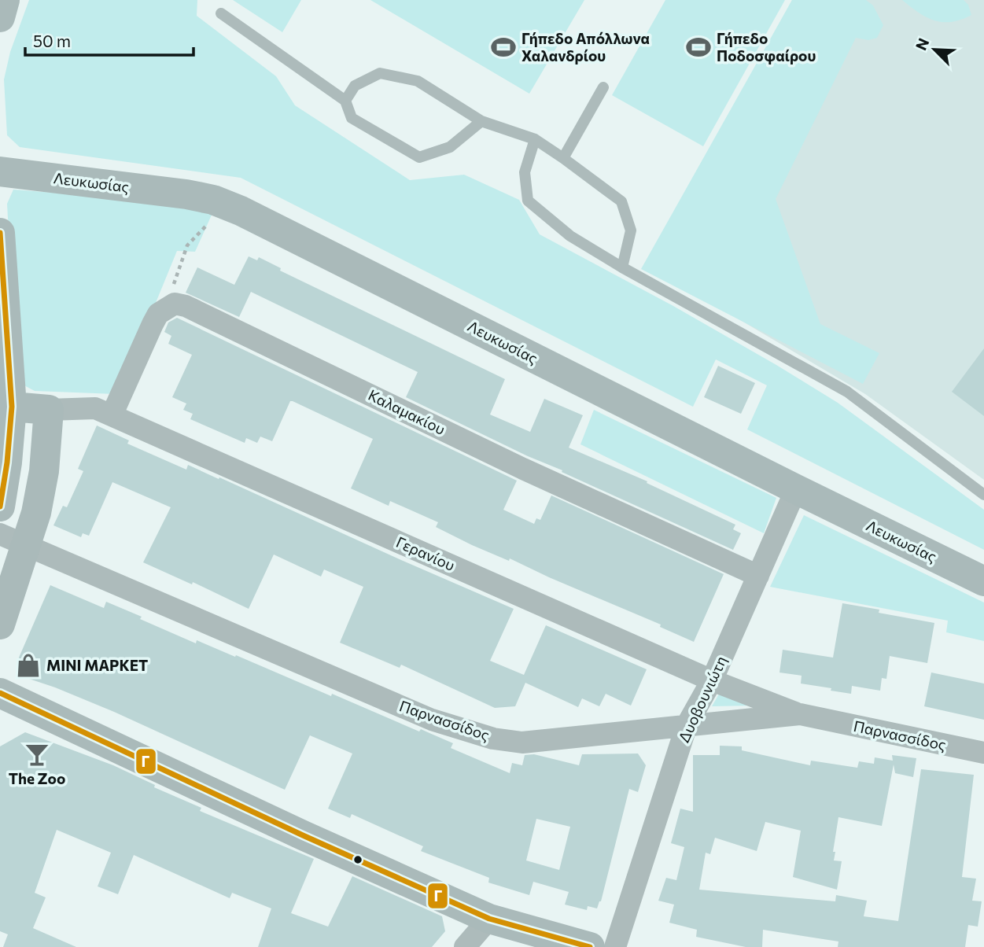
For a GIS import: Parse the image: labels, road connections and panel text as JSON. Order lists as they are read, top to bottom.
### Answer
{
  "streets": {
    "street": [
      "Λευκωσίας",
      "Καλαμακίου",
      "Γερανίου",
      "Δυοβουνιώτη",
      "Παρνασσίδος"
    ]
  },
  "crossings": [
    ["Λευκωσίας", "Δυοβουνιώτη"],
    ["Καλαμακίου", "Δυοβουνιώτη"],
    ["Γερανίου", "Δυοβουνιώτη"],
    ["Γερανίου", "Παρνασσίδος"],
    ["Δυοβουνιώτη", "Παρνασσίδος"]
  ],
  "places": {
    "sports": ["Γήπεδο Απόλλωνα Χαλανδρίου", "Γήπεδο Ποδοσφαίρου"],
    "shop": ["ΜΙΝΙ ΜΑΡΚΕΤ"],
    "bar": ["The Zoo"]
  },
  "lines": ["transit line Γ"],
  "scale_bar": "50 m",
  "north": "top left"
}
